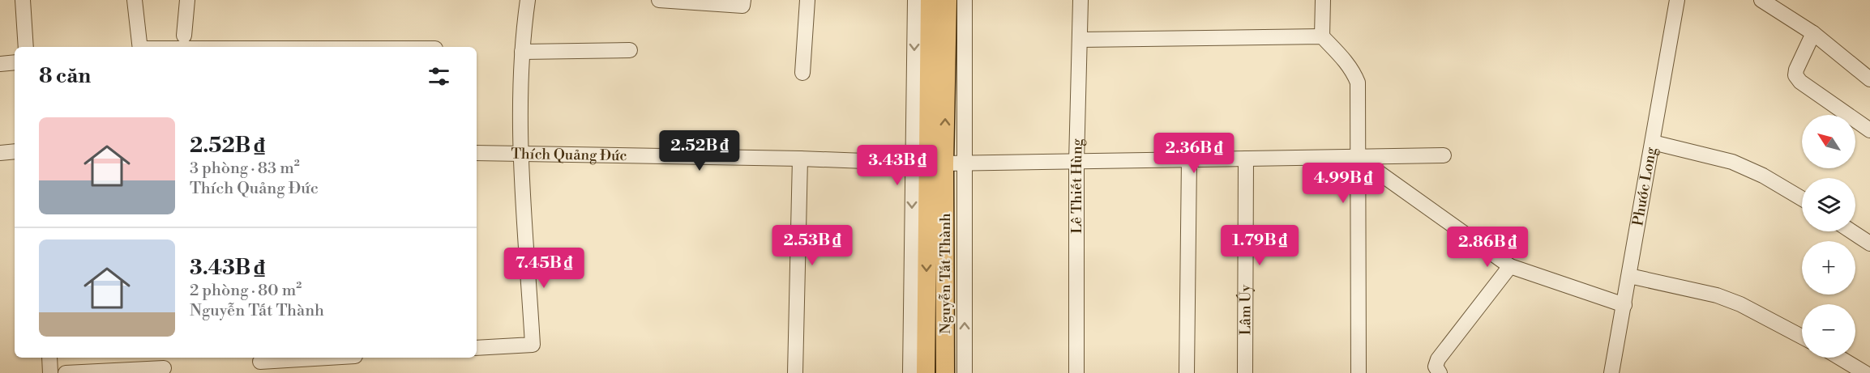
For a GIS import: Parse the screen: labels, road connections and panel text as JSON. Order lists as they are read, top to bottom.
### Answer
{
  "streets": {
    "main road": ["Nguyễn Tất Thành"],
    "street": [
      "Thích Quảng Đức",
      "Lê Thiết Hùng",
      "Phước Long",
      "Lâm Úy"
    ]
  },
  "crossings": [
    ["Thích Quảng Đức", "Lê Thiết Hùng"],
    ["Thích Quảng Đức", "Nguyễn Tất Thành"],
    ["Thích Quảng Đức", "Lâm Úy"]
  ],
  "north": "top left",
  "page": {
    "heading": "8 căn",
    "list": [
      {
        "name": "2.52B ₫",
        "note": "3 phòng · 83 m² · Thích Quảng Đức"
      },
      {
        "name": "3.43B ₫",
        "note": "2 phòng · 80 m² · Nguyễn Tất Thành"
      }
    ],
    "map_buttons": ["+", "−"],
    "price": [
      "2.52B ₫",
      "2.36B ₫",
      "3.43B ₫",
      "4.99B ₫",
      "2.53B ₫",
      "1.79B ₫",
      "2.86B ₫",
      "7.45B ₫"
    ]
  }
}
